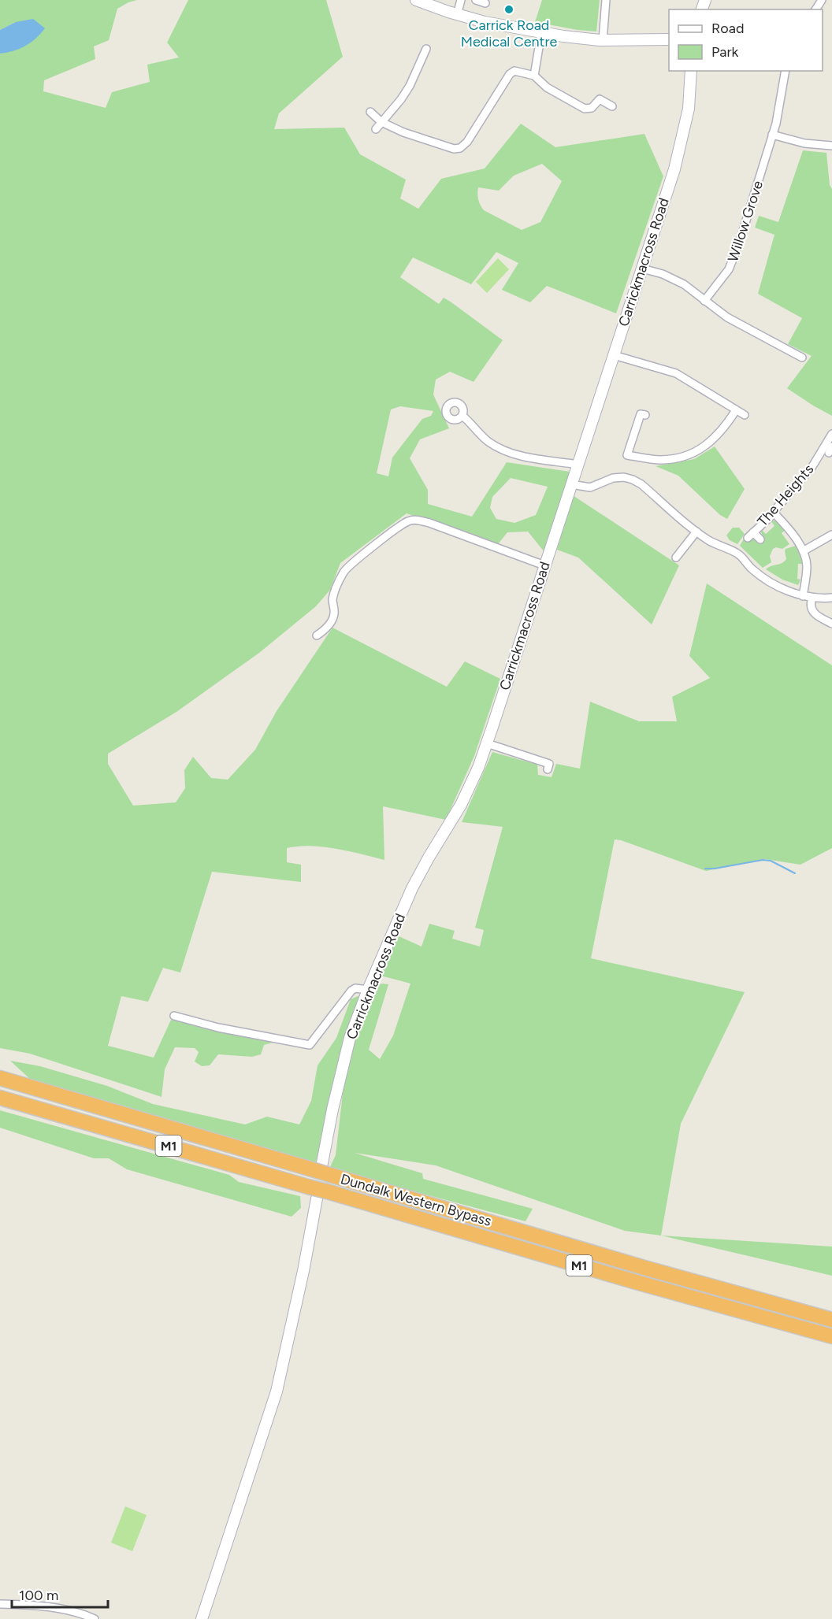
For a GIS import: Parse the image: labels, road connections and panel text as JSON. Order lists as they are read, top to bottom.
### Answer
{
  "streets": {
    "highway": ["M1", "Dundalk Western Bypass"],
    "main road": ["Carrickmacross Road"],
    "street": ["Willow Grove", "The Heights"]
  },
  "crossings": [
    ["Carrickmacross Road", "Dundalk Western Bypass"]
  ],
  "places": ["Carrick Road Medical Centre"],
  "legend": ["Road", "Park"],
  "scale_bar": "100 m"
}
